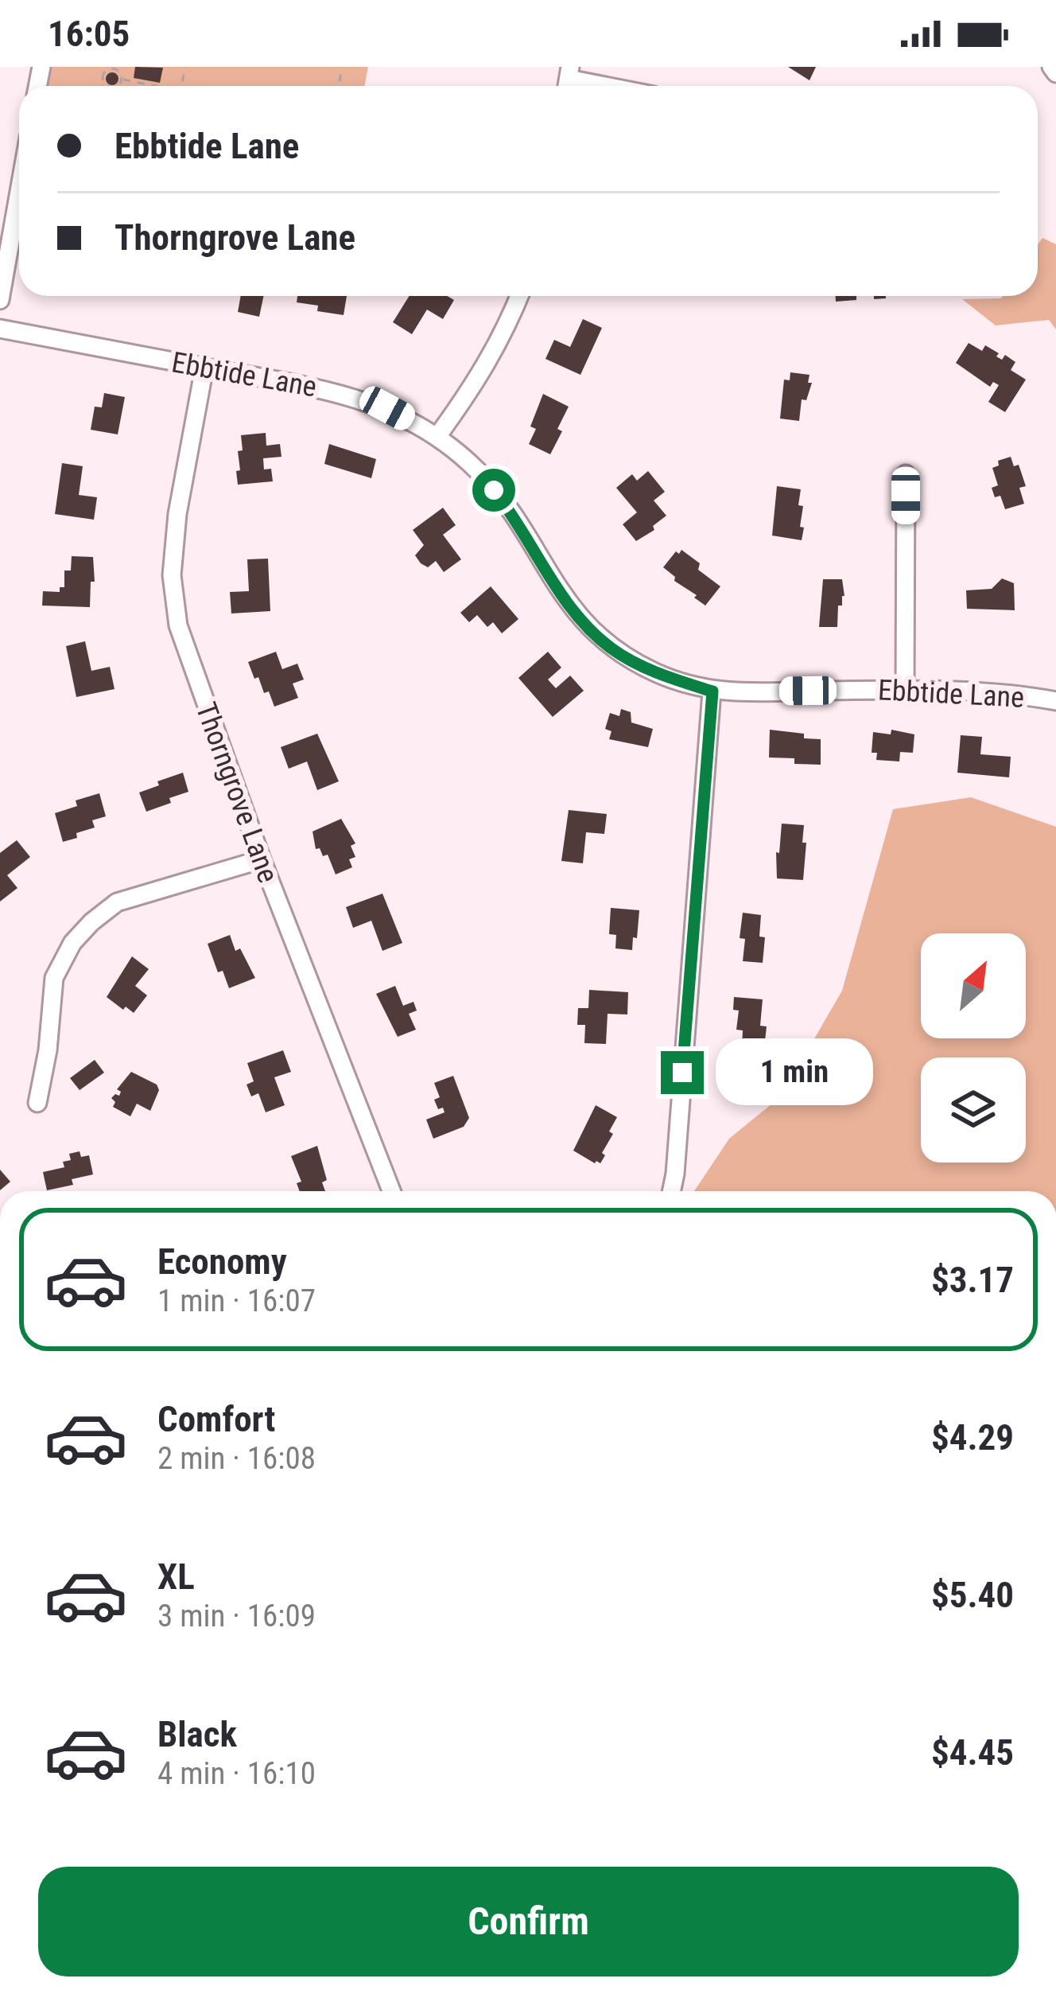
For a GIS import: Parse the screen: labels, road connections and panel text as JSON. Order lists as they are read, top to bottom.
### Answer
{
  "streets": {
    "street": ["Ebbtide Lane", "Thorngrove Lane"]
  },
  "crossings": [
    ["Ebbtide Lane", "Thorngrove Lane"]
  ],
  "north": "top right",
  "page": {
    "status": "16:05",
    "banner": ["Ebbtide Lane", "Thorngrove Lane"],
    "bubble": "1 min",
    "list": [
      {
        "name": "Economy",
        "note": "1 min · 16:07",
        "value": "$3.17"
      },
      {
        "name": "Comfort",
        "note": "2 min · 16:08",
        "value": "$4.29"
      },
      {
        "name": "XL",
        "note": "3 min · 16:09",
        "value": "$5.40"
      },
      {
        "name": "Black",
        "note": "4 min · 16:10",
        "value": "$4.45"
      }
    ],
    "buttons": "Confirm"
  }
}
